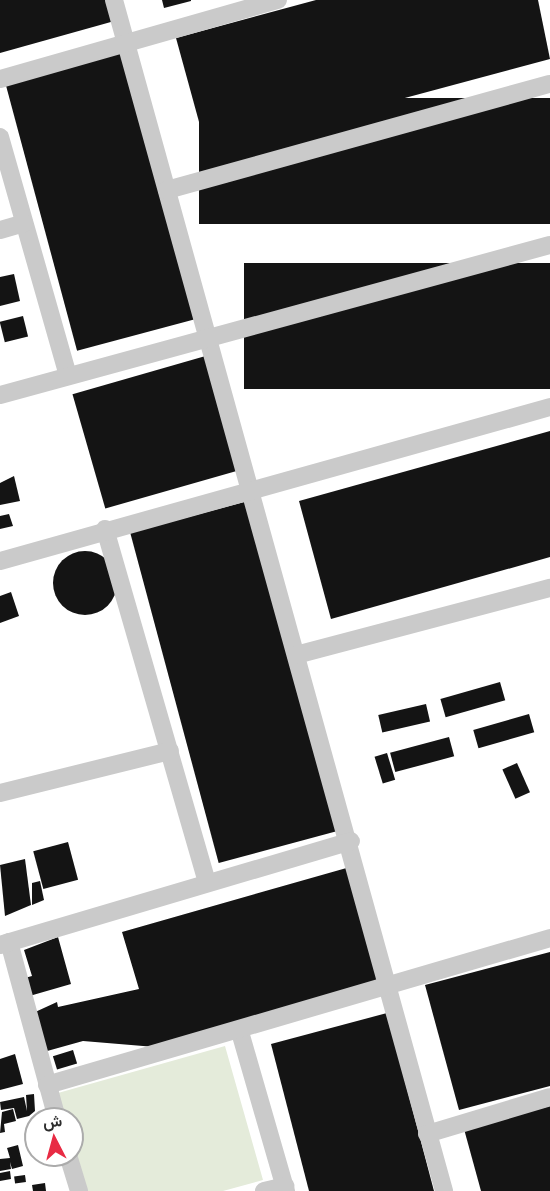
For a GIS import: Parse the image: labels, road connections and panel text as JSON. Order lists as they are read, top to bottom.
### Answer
{
  "north": "top"
}
